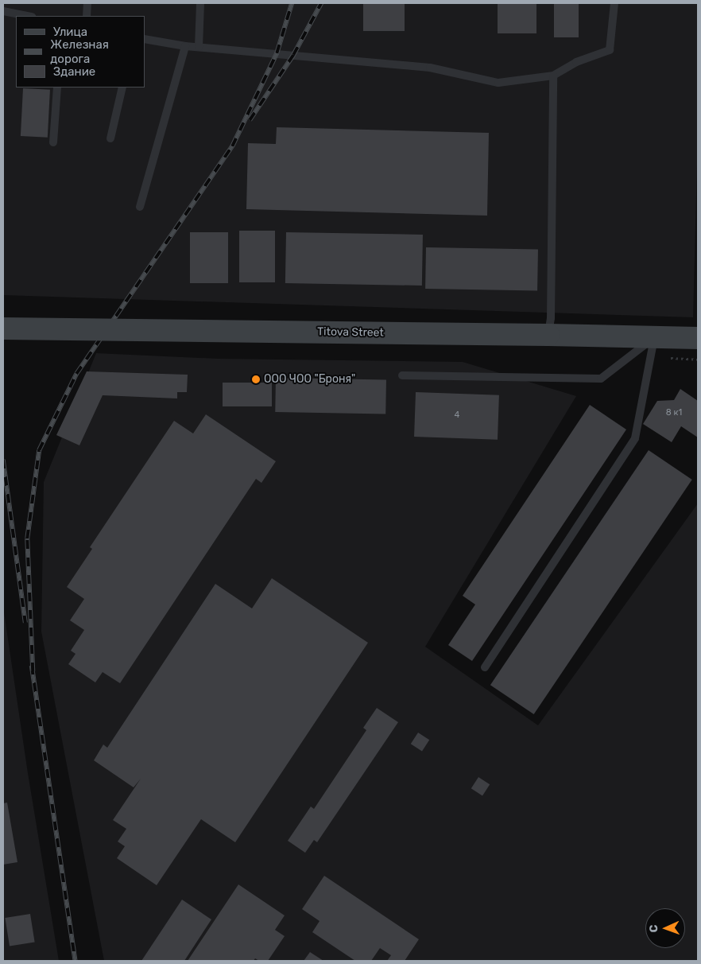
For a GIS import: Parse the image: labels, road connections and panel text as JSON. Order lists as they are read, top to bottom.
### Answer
{
  "streets": {
    "main road": ["Titova Street"]
  },
  "places": ["ООО ЧОО \"Броня\""],
  "house_numbers": ["8 к1", "4"],
  "legend": ["Улица", "Железная дорога", "Здание"],
  "north": "left"
}
